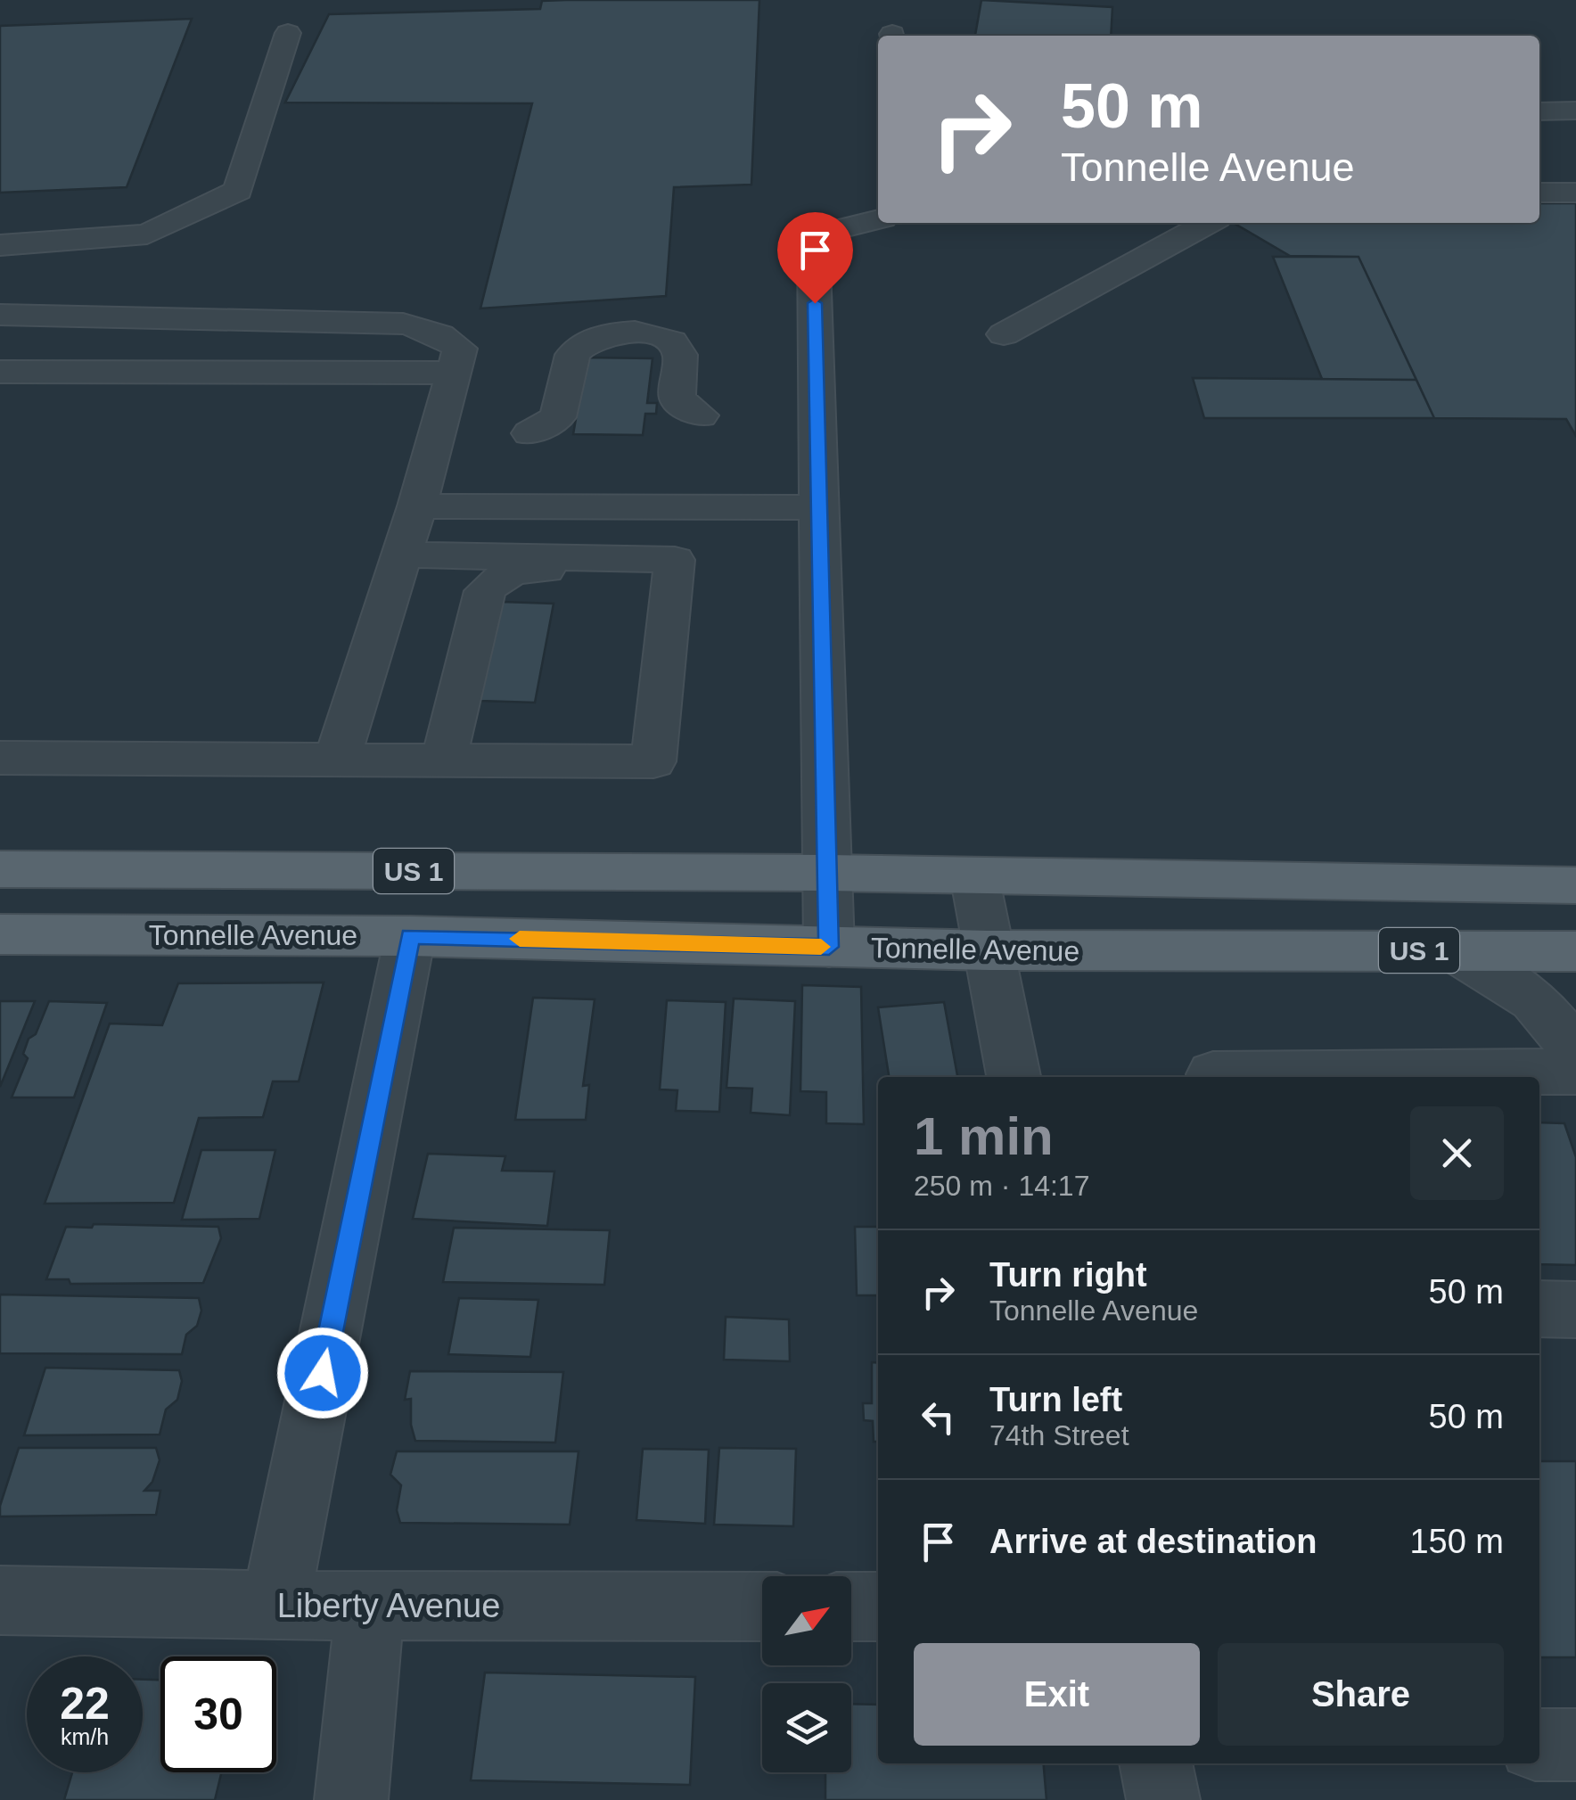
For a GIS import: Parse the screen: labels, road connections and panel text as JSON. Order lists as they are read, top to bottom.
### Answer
{
  "streets": {
    "main road": ["US 1", "Tonnelle Avenue"],
    "street": ["Liberty Avenue"]
  },
  "north": "top right",
  "page": {
    "turn": ["50 m", "Tonnelle Avenue"],
    "heading": ["1 min", "250 m · 14:17"],
    "list": [
      {
        "name": "Turn right",
        "note": "Tonnelle Avenue",
        "value": "50 m"
      },
      {
        "name": "Turn left",
        "note": "74th Street",
        "value": "50 m"
      },
      {
        "name": "Arrive at destination",
        "value": "150 m"
      }
    ],
    "buttons": ["Exit", "Share"],
    "speed": "22 km/h",
    "limit": "30"
  }
}
